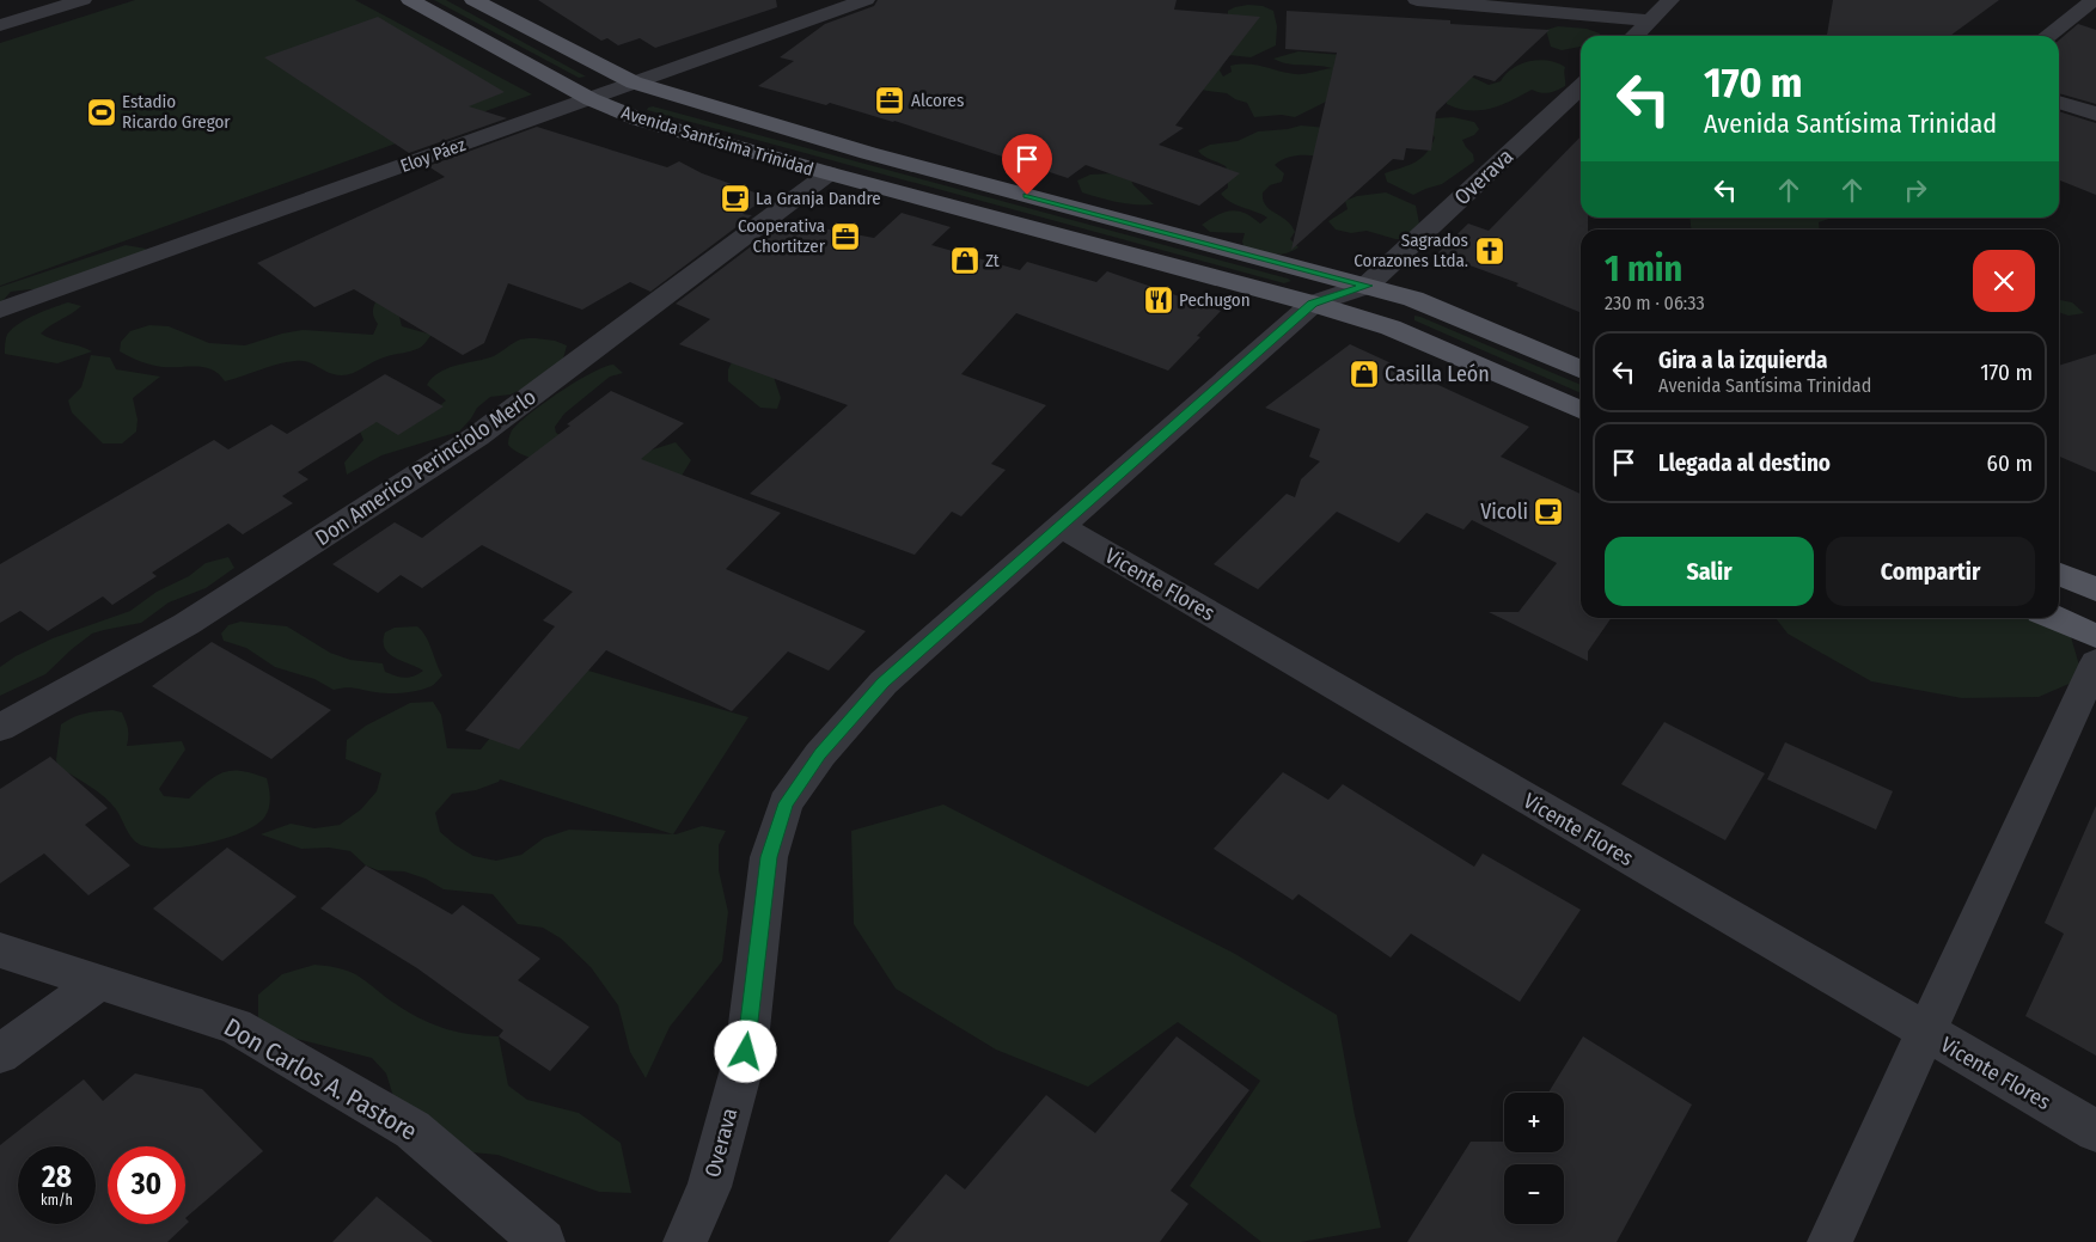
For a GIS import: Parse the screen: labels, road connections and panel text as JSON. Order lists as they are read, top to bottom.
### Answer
{
  "streets": {
    "main road": ["Avenida Santísima Trinidad"],
    "street": [
      "Eloy Páez",
      "Overava",
      "Don Americo Perinciolo Merlo",
      "Vicente Flores",
      "Don Carlos A. Pastore"
    ]
  },
  "crossings": [
    ["Avenida Santísima Trinidad", "Eloy Páez"],
    ["Avenida Santísima Trinidad", "Overava"],
    ["Avenida Santísima Trinidad", "Don Americo Perinciolo Merlo"],
    ["Overava", "Vicente Flores"]
  ],
  "places": {
    "office": ["Alcores", "Cooperativa Chortitzer"],
    "sports": ["Estadio Ricardo Gregor"],
    "cafe": ["La Granja Dandre", "Vicoli"],
    "church": ["Sagrados Corazones Ltda."],
    "shop": ["Zt", "Casilla León"],
    "restaurant": ["Pechugon"]
  },
  "page": {
    "turn": ["170 m", "Avenida Santísima Trinidad"],
    "heading": ["1 min", "230 m · 06:33"],
    "list": [
      {
        "name": "Gira a la izquierda",
        "note": "Avenida Santísima Trinidad",
        "value": "170 m"
      },
      {
        "name": "Llegada al destino",
        "value": "60 m"
      }
    ],
    "buttons": ["Salir", "Compartir"],
    "map_buttons": ["+", "−"],
    "speed": "28 km/h",
    "limit": "30"
  }
}
